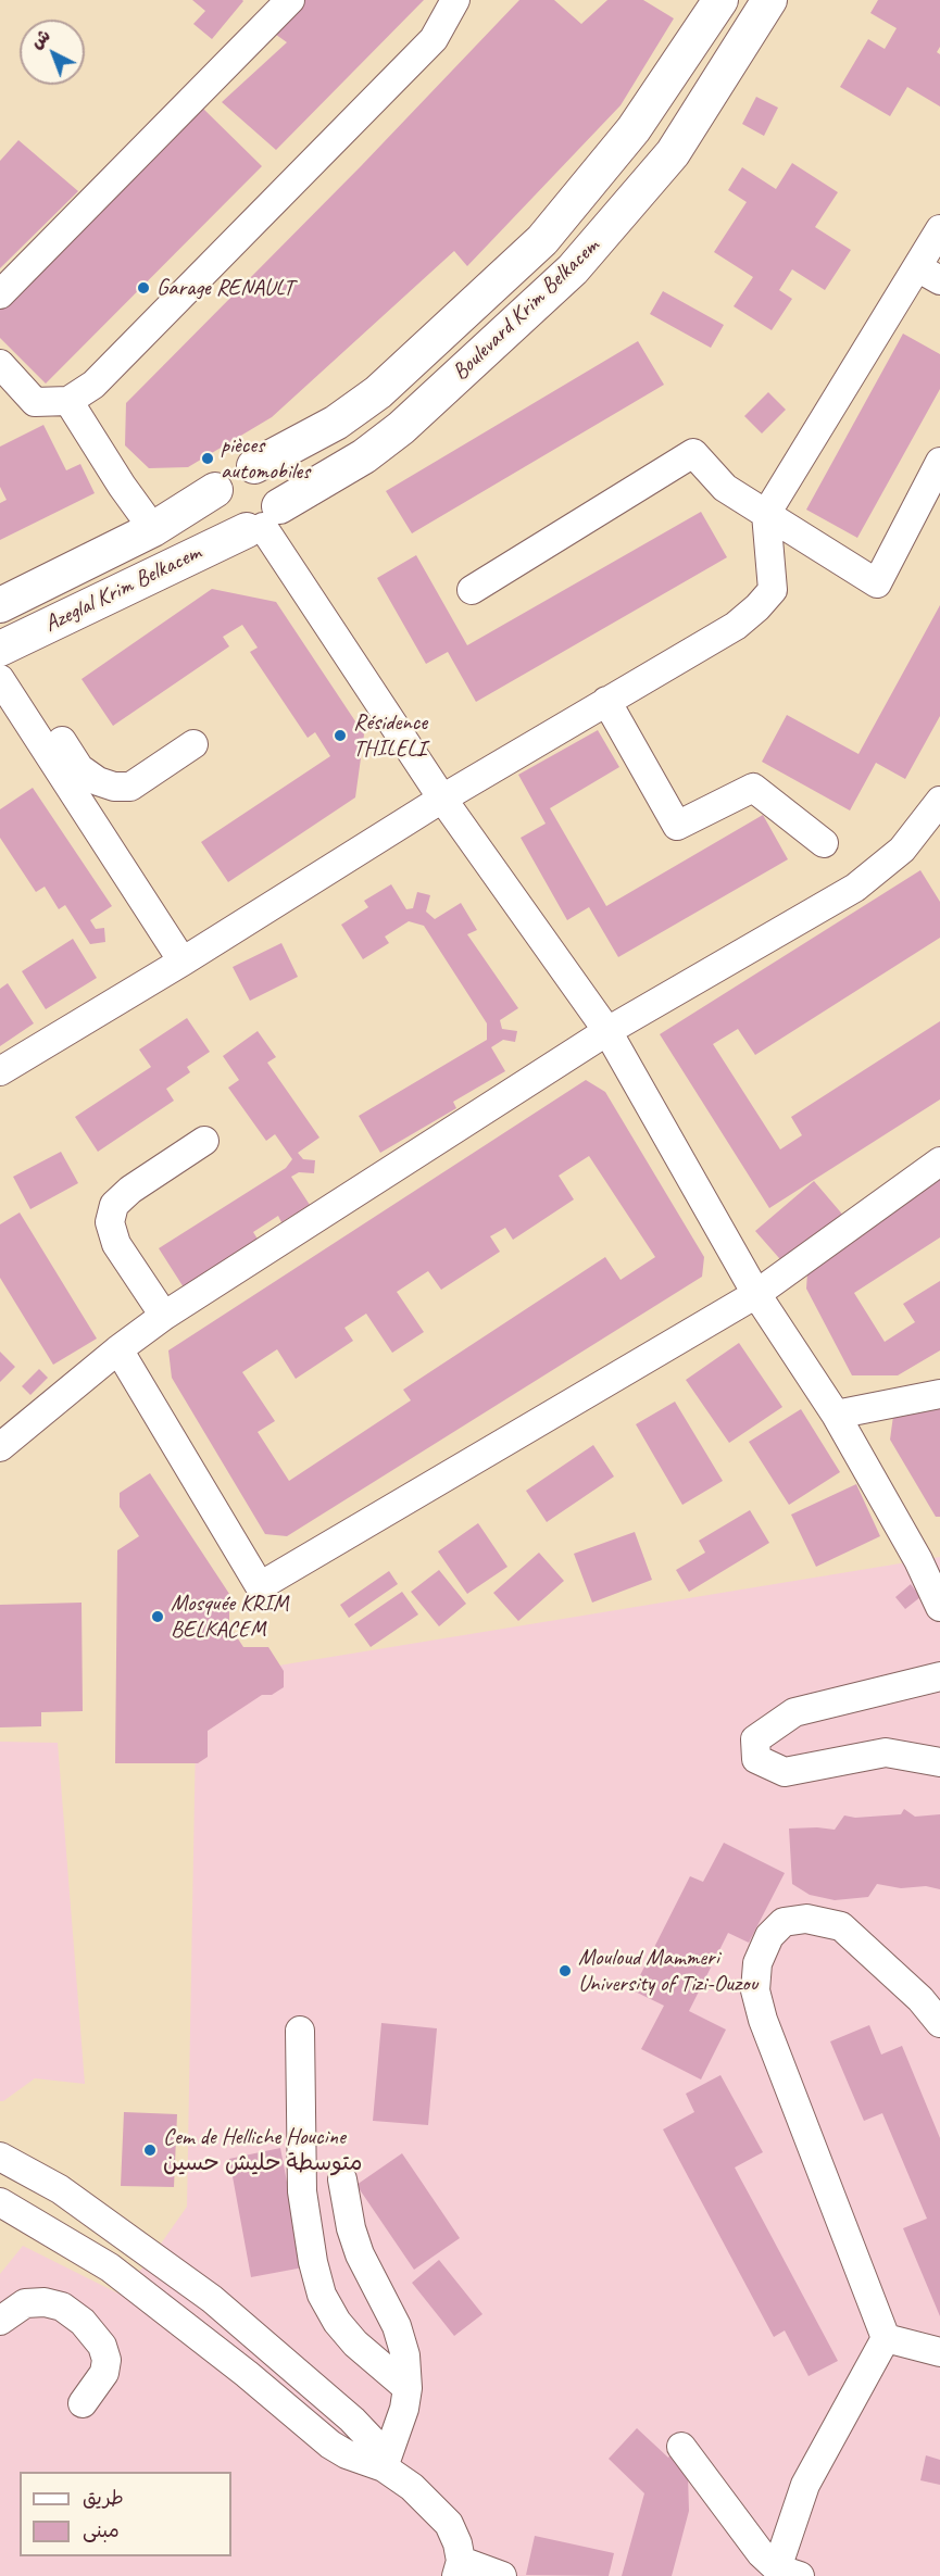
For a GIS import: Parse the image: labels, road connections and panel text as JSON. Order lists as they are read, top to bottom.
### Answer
{
  "streets": {
    "main road": ["Boulevard Krim Belkacem", "Azeglal Krim Belkacem"]
  },
  "crossings": [
    ["Boulevard Krim Belkacem", "Azeglal Krim Belkacem"]
  ],
  "places": [
    "Garage RENAULT",
    "pièces automobiles",
    "Résidence THILELI",
    "Mosquée KRIM BELKACEM",
    "Mouloud Mammeri University of Tizi-Ouzou",
    "Cem de Helliche Houcine متوسطة حليش حسين"
  ],
  "legend": ["طريق", "مبنى"],
  "north": "top left"
}
